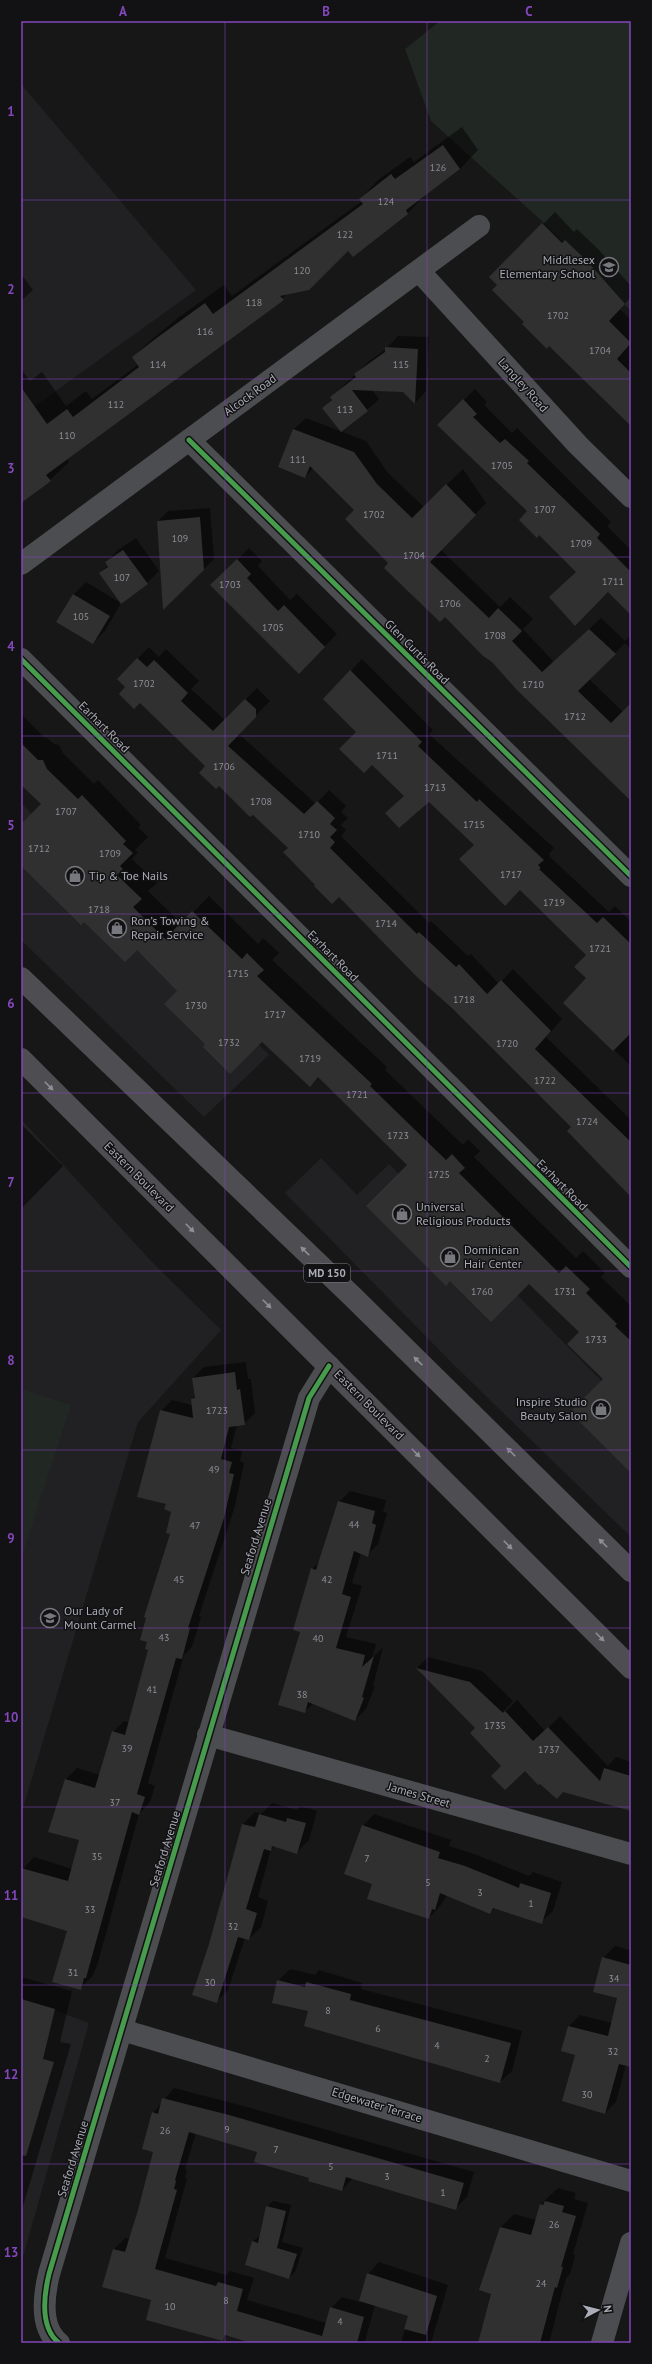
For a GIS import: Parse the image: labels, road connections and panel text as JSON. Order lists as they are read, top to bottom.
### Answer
{
  "streets": {
    "main road": ["Eastern Boulevard", "MD 150"],
    "street": [
      "Langley Road",
      "Alcock Road",
      "Glen Curtis Road",
      "Earhart Road",
      "Seaford Avenue",
      "James Street",
      "Edgewater Terrace"
    ]
  },
  "crossings": [
    ["Langley Road", "Alcock Road"],
    ["Alcock Road", "Glen Curtis Road"],
    ["Eastern Boulevard", "Seaford Avenue"],
    ["Seaford Avenue", "James Street"],
    ["Seaford Avenue", "Edgewater Terrace"]
  ],
  "places": {
    "school or university": ["Middlesex Elementary School", "Our Lady of Mount Carmel"],
    "shop": [
      "Tip & Toe Nails",
      "Ron’s Towing & Repair Service",
      "Universal Religious Products",
      "Dominican Hair Center",
      "Inspire Studio Beauty Salon"
    ]
  },
  "house_numbers": [
    "126",
    "124",
    "122",
    "120",
    "118",
    "1702",
    "116",
    "1704",
    "114",
    "115",
    "112",
    "113",
    "110",
    "111",
    "1705",
    "1707",
    "1702",
    "109",
    "1709",
    "1704",
    "107",
    "1711",
    "1703",
    "1706",
    "105",
    "1705",
    "1708",
    "1702",
    "1710",
    "1712",
    "1711",
    "1706",
    "1713",
    "1708",
    "1707",
    "1715",
    "1710",
    "1712",
    "1709",
    "1717",
    "1719",
    "1718",
    "1714",
    "1721",
    "1715",
    "1718",
    "1730",
    "1717",
    "1732",
    "1720",
    "1719",
    "1722",
    "1721",
    "1724",
    "1723",
    "1725",
    "1760",
    "1731",
    "1733",
    "1723",
    "49",
    "44",
    "47",
    "45",
    "42",
    "43",
    "40",
    "41",
    "38",
    "1735",
    "39",
    "1737",
    "37",
    "35",
    "7",
    "5",
    "3",
    "1",
    "33",
    "32",
    "31",
    "34",
    "30",
    "8",
    "6",
    "4",
    "32",
    "2",
    "30",
    "9",
    "26",
    "7",
    "5",
    "3",
    "1",
    "26",
    "24",
    "8",
    "10",
    "4"
  ],
  "north": "right",
  "grid": {
    "columns": ["A", "B", "C"],
    "rows": [
      "1",
      "2",
      "3",
      "4",
      "5",
      "6",
      "7",
      "8",
      "9",
      "10",
      "11",
      "12",
      "13"
    ]
  }
}
